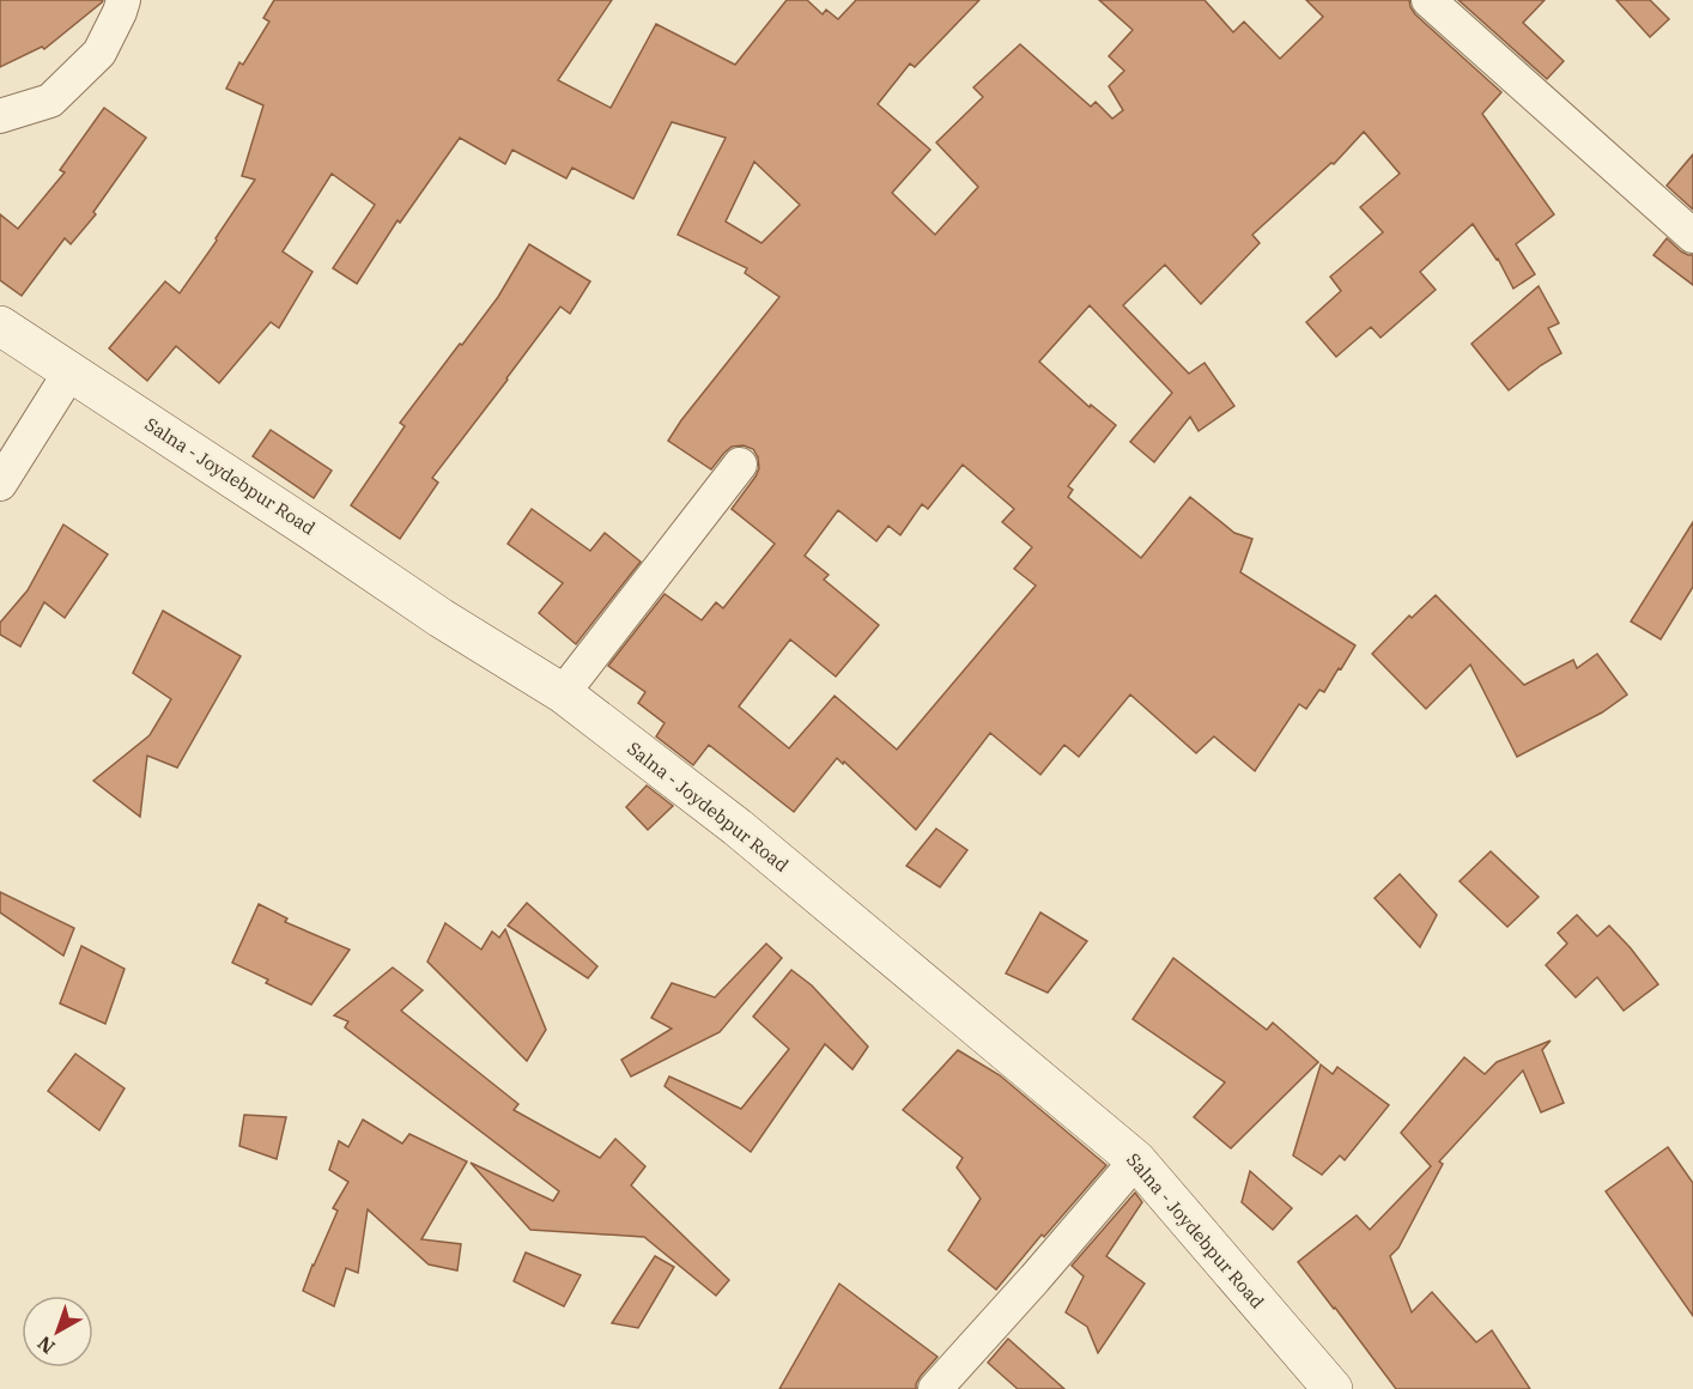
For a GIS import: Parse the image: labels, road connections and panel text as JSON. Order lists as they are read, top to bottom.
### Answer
{
  "streets": {
    "main road": ["Salna - Joydebpur Road"]
  },
  "north": "bottom left"
}
